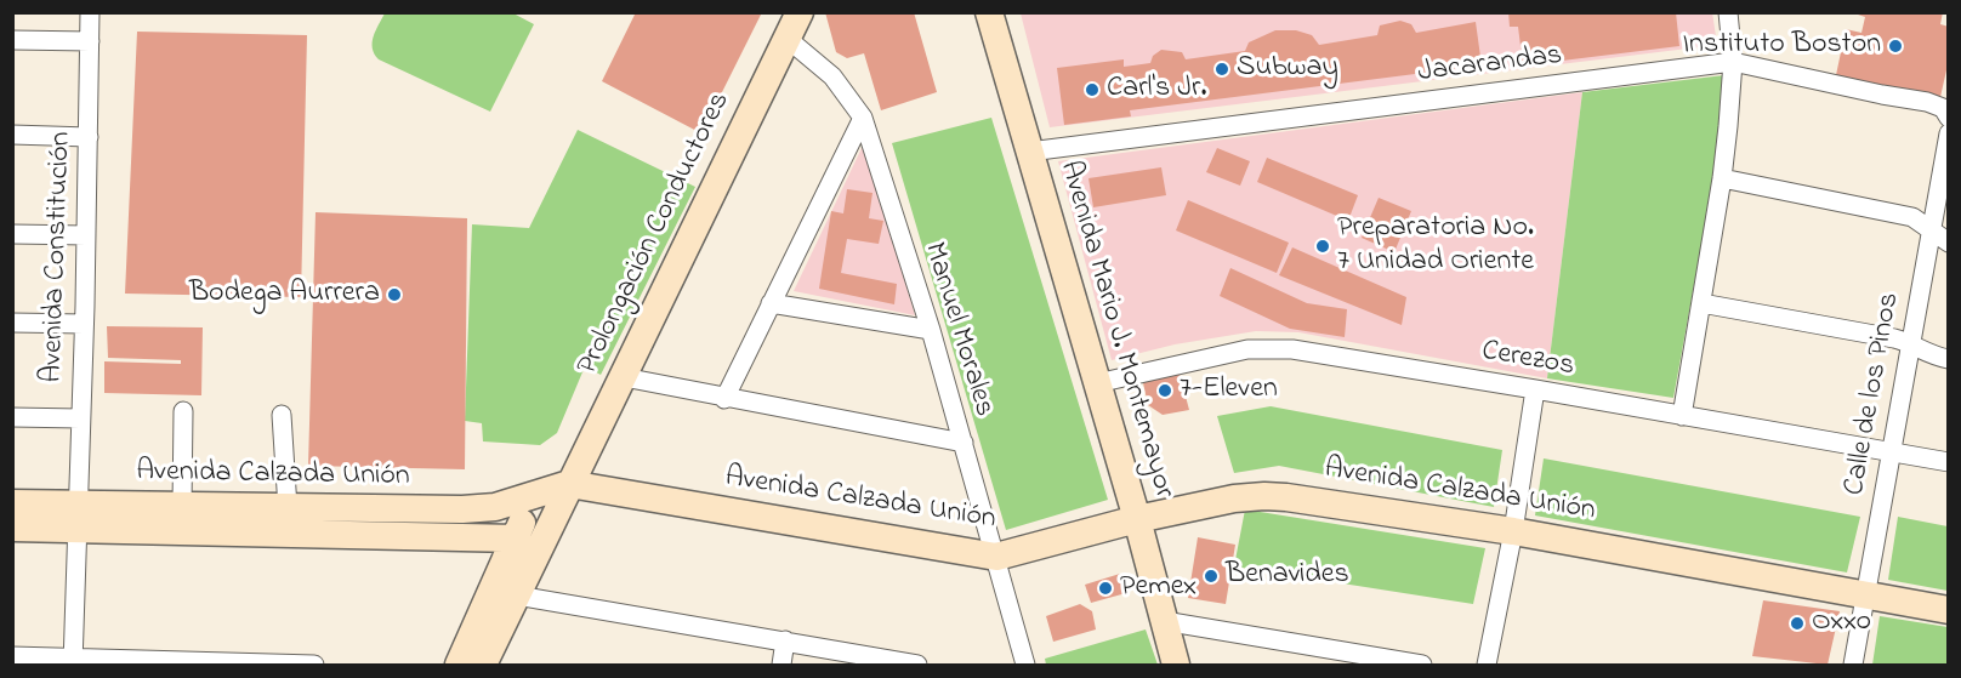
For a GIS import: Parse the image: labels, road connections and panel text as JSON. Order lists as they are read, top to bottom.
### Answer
{
  "streets": {
    "street": [
      "Jacarandas",
      "Prolongación Conductores",
      "Avenida Constitución",
      "Manuel Morales",
      "Avenida Mario J. Montemayor",
      "Cerezos",
      "Calle de los Pinos",
      "Avenida Calzada Unión"
    ]
  },
  "crossings": [
    ["Jacarandas", "Avenida Mario J. Montemayor"],
    ["Prolongación Conductores", "Manuel Morales"],
    ["Prolongación Conductores", "Avenida Calzada Unión"],
    ["Avenida Constitución", "Avenida Calzada Unión"],
    ["Manuel Morales", "Avenida Calzada Unión"],
    ["Avenida Mario J. Montemayor", "Cerezos"],
    ["Avenida Mario J. Montemayor", "Avenida Calzada Unión"],
    ["Cerezos", "Calle de los Pinos"],
    ["Calle de los Pinos", "Avenida Calzada Unión"]
  ],
  "places": [
    "Instituto Boston",
    "Subway",
    "Carl's Jr.",
    "Preparatoria No. 7 Unidad Oriente",
    "Bodega Aurrera",
    "7-Eleven",
    "Benavides",
    "Pemex",
    "Oxxo"
  ]
}
